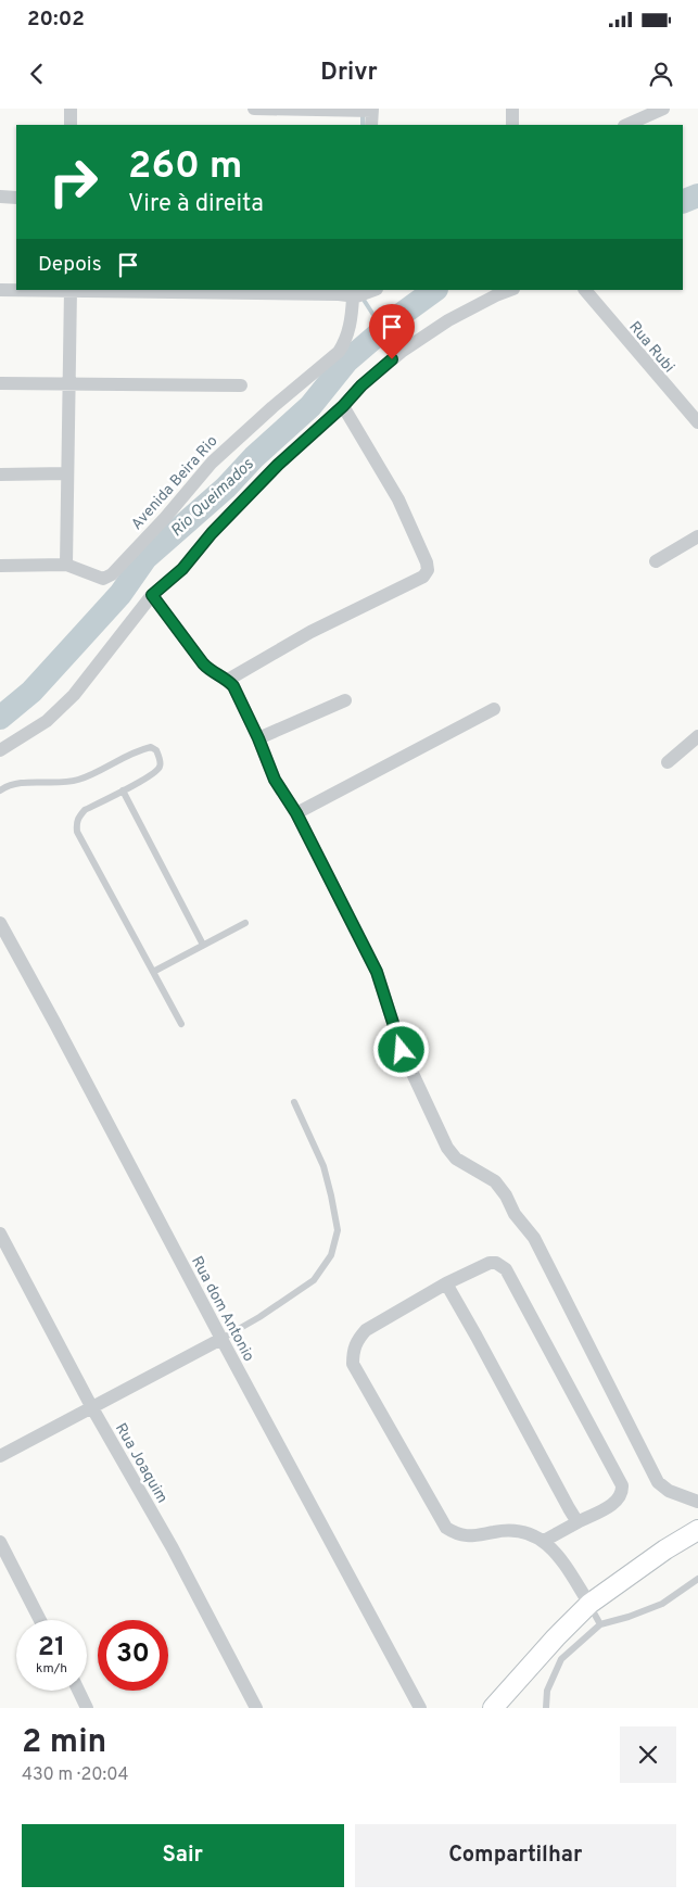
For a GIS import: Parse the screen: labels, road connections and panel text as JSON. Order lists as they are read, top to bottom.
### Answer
{
  "streets": {
    "street": [
      "Rua Rubi",
      "Avenida Beira Rio",
      "Rua dom Antonio",
      "Rua Joaquim"
    ]
  },
  "water": ["Rio Queimados"],
  "page": {
    "status": "20:02",
    "header": "Drivr",
    "turn": ["260 m", "Vire à direita"],
    "then": "Depois",
    "speed": "21 km/h",
    "limit": "30",
    "heading": ["2 min", "430 m · 20:04"],
    "buttons": ["Sair", "Compartilhar"]
  }
}
